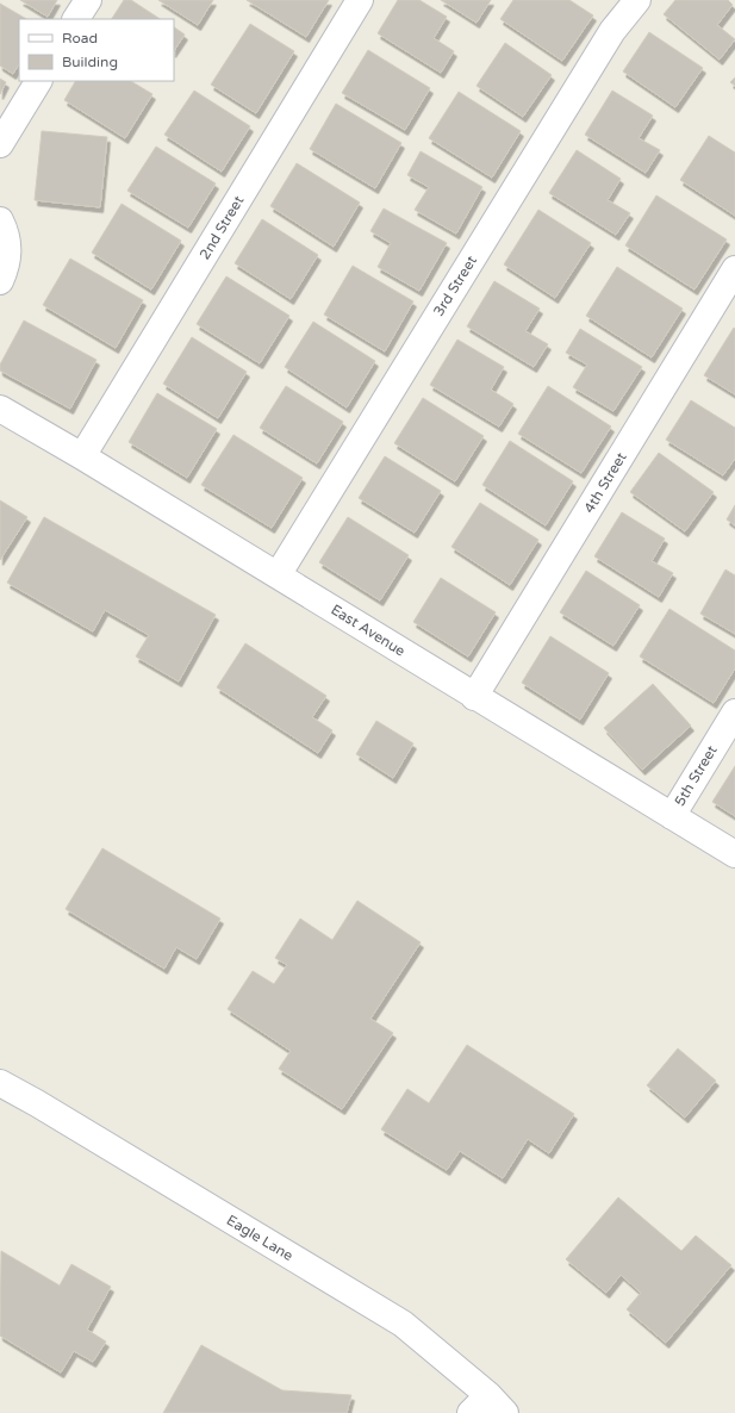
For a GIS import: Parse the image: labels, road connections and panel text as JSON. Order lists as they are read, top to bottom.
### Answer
{
  "streets": {
    "street": [
      "2nd Street",
      "3rd Street",
      "4th Street",
      "East Avenue",
      "5th Street",
      "Eagle Lane"
    ]
  },
  "crossings": [
    ["2nd Street", "East Avenue"],
    ["3rd Street", "East Avenue"],
    ["4th Street", "East Avenue"],
    ["East Avenue", "5th Street"]
  ],
  "legend": ["Road", "Building"]
}
